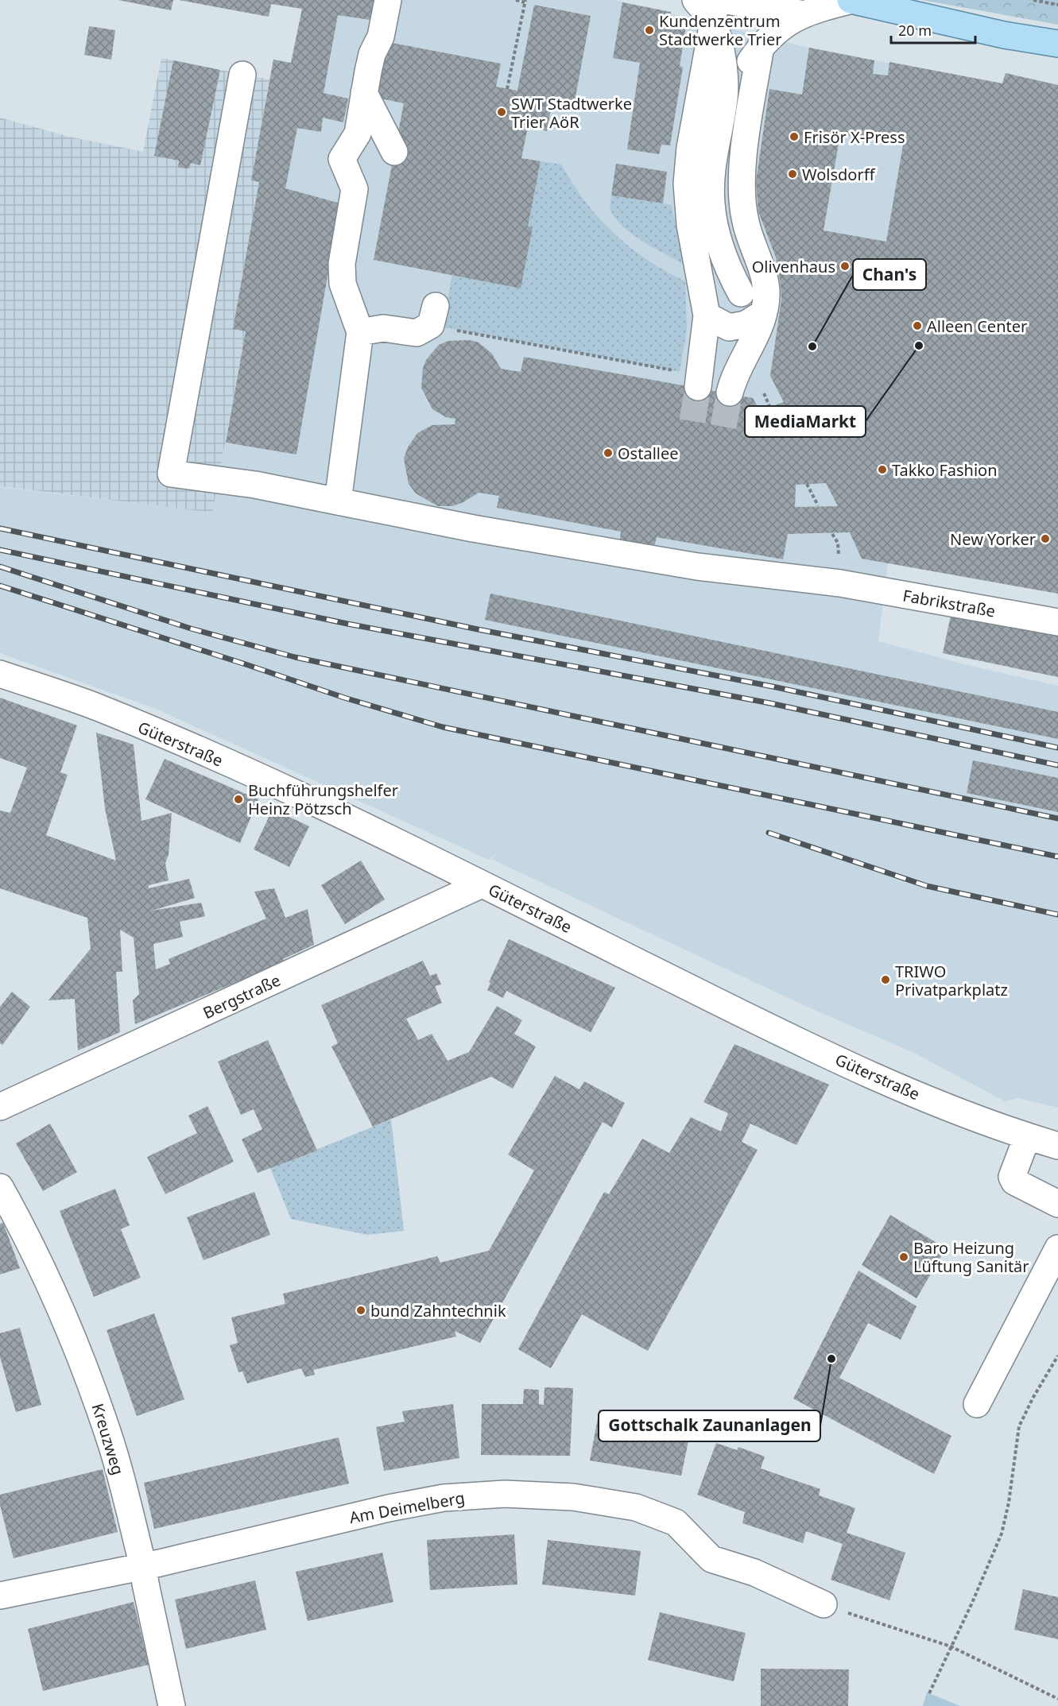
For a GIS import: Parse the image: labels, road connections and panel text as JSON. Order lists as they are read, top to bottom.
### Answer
{
  "streets": {
    "street": [
      "Fabrikstraße",
      "Güterstraße",
      "Bergstraße",
      "Kreuzweg",
      "Am Deimelberg"
    ]
  },
  "crossings": [
    ["Güterstraße", "Bergstraße"],
    ["Kreuzweg", "Am Deimelberg"]
  ],
  "places": [
    "Kundenzentrum Stadtwerke Trier",
    "SWT Stadtwerke Trier AöR",
    "Frisör X-Press",
    "Wolsdorff",
    "Olivenhaus",
    "Alleen Center",
    "MediaMarkt",
    "Chan's",
    "Ostallee",
    "Takko Fashion",
    "New Yorker",
    "Buchführungshelfer Heinz Pötzsch",
    "TRIWO Privatparkplatz",
    "Baro Heizung Lüftung Sanitär",
    "bund Zahntechnik",
    "Gottschalk Zaunanlagen"
  ],
  "scale_bar": "20 m"
}
